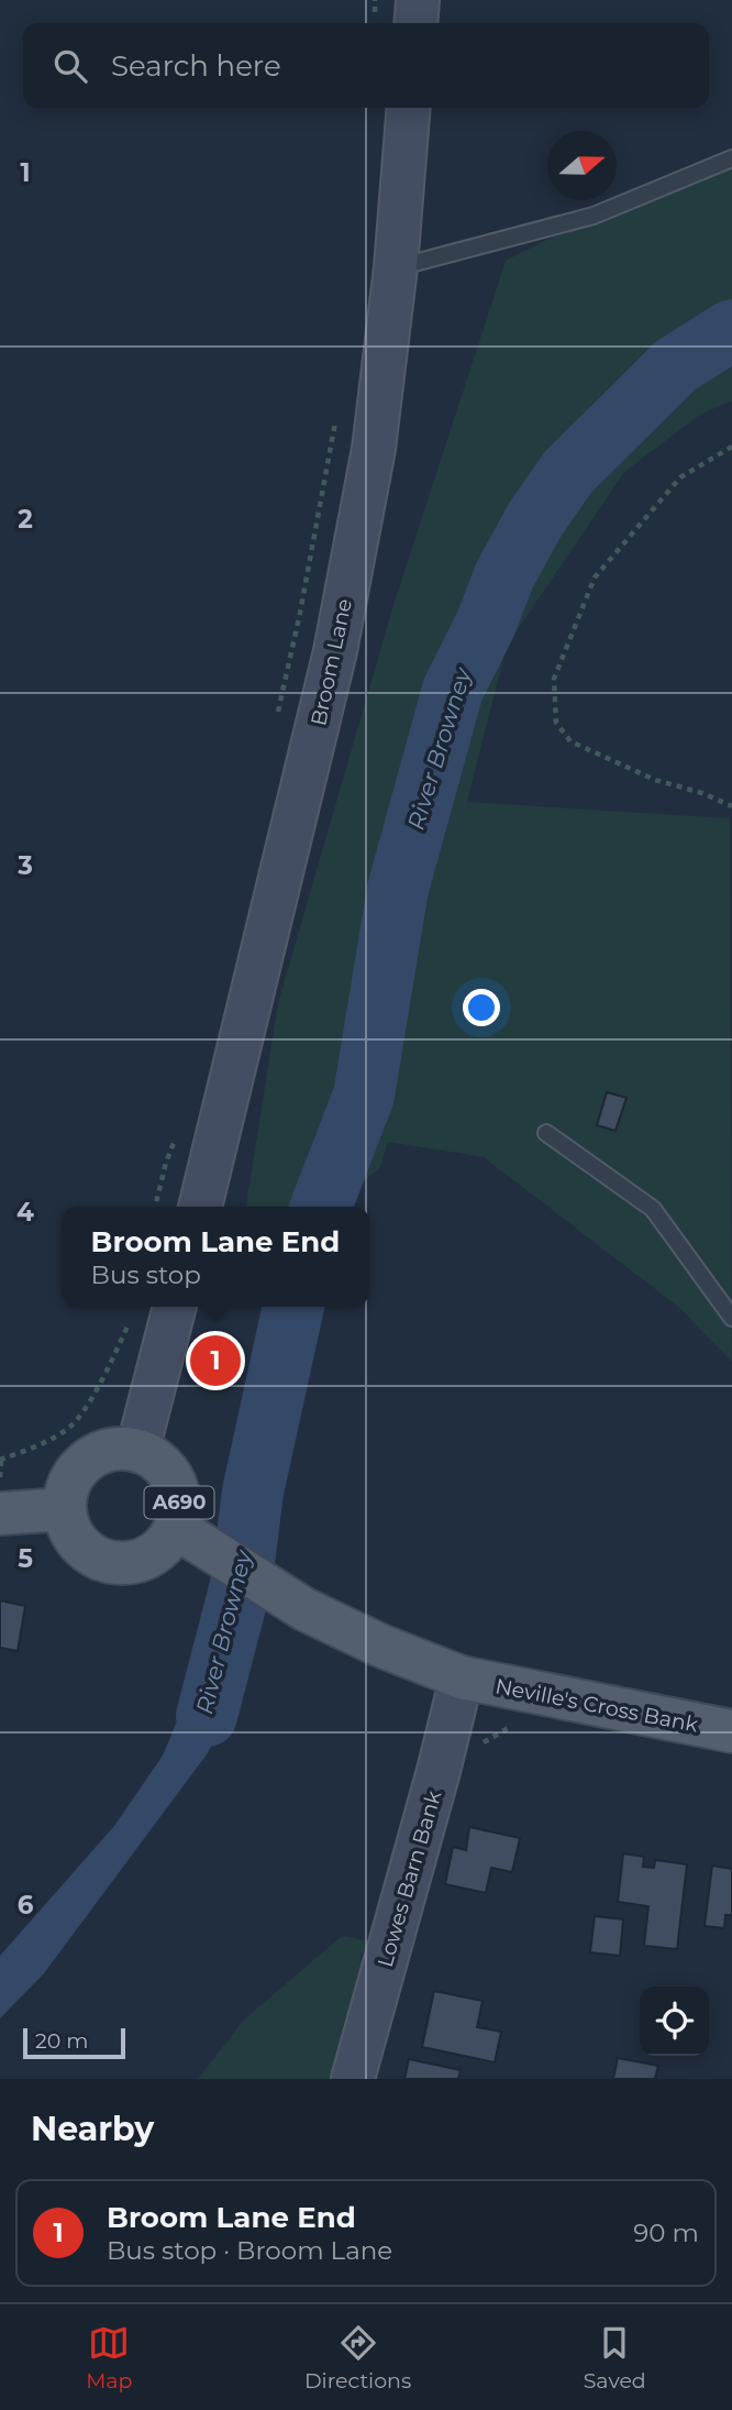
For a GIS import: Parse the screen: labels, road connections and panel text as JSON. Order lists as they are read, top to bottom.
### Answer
{
  "streets": {
    "main road": [
      "Broom Lane",
      "A690",
      "Neville's Cross Bank",
      "Lowes Barn Bank"
    ]
  },
  "crossings": [
    ["A690", "Neville's Cross Bank"],
    ["A690", "Lowes Barn Bank"],
    ["Neville's Cross Bank", "Lowes Barn Bank"]
  ],
  "water": ["River Browney"],
  "scale_bar": "20 m",
  "north": "right",
  "page": {
    "search": "Search here",
    "popup": ["Broom Lane End", "Bus stop"],
    "pins": "1",
    "scale": "20 m",
    "heading": "Nearby",
    "list": [
      {
        "mark": "1",
        "name": "Broom Lane End",
        "note": "Bus stop · Broom Lane",
        "value": "90 m"
      }
    ],
    "nav": ["Map", "Directions", "Saved"]
  },
  "grid": {
    "rows": [
      "1",
      "2",
      "3",
      "4",
      "5",
      "6"
    ]
  }
}
